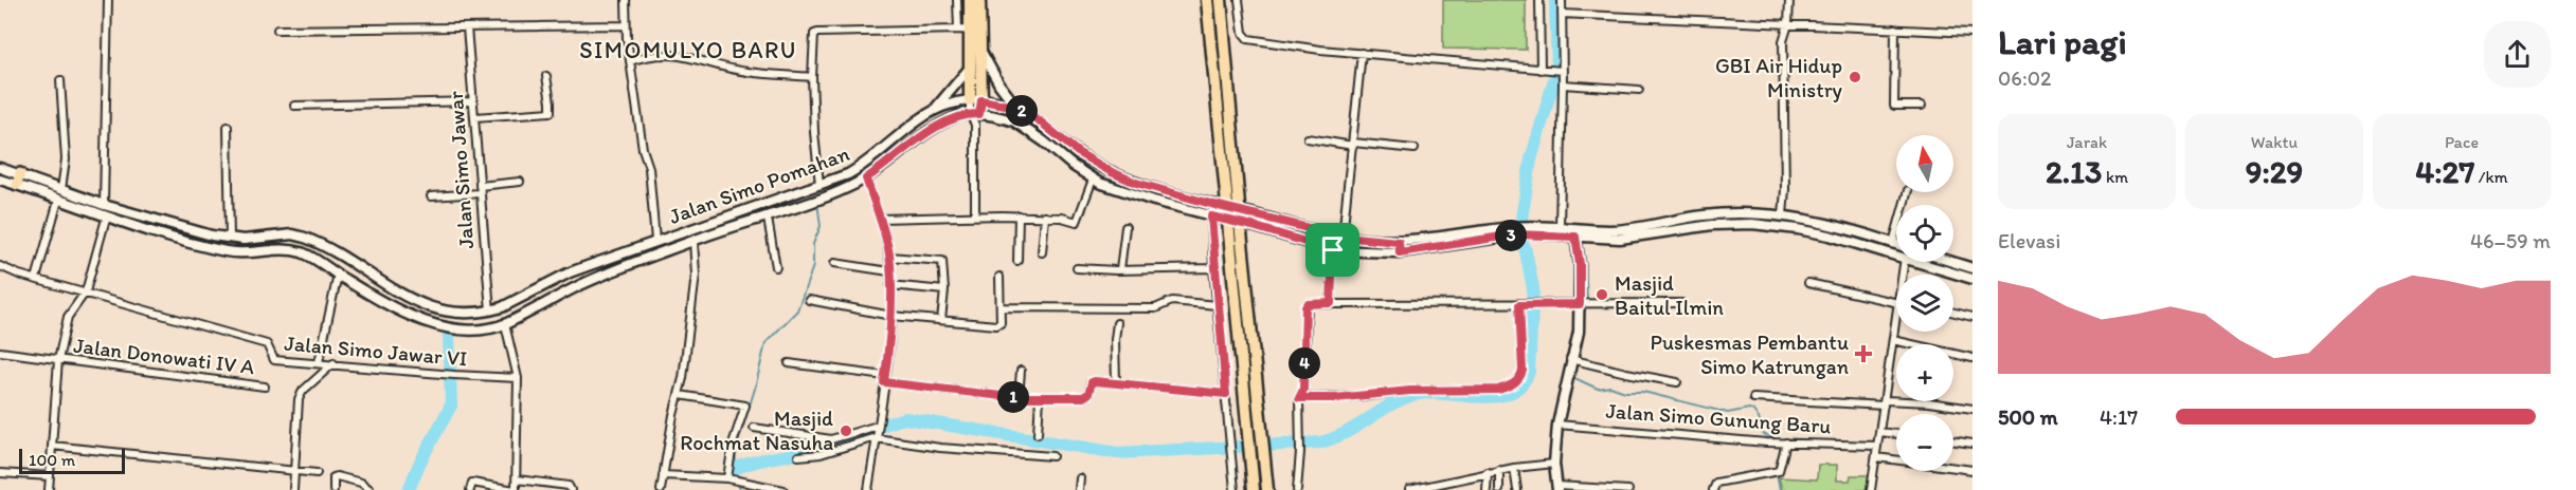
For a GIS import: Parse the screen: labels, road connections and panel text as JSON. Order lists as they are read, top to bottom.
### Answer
{
  "streets": {
    "main road": ["Jalan Simo Pomahan"],
    "street": [
      "Jalan Simo Jawar",
      "Jalan Simo Jawar VI",
      "Jalan Donowati IV A",
      "Jalan Simo Gunung Baru"
    ]
  },
  "districts": ["SIMOMULYO BARU"],
  "places": {
    "other": ["GBI Air Hidup Ministry", "Masjid Baitul Ilmin", "Masjid Rochmat Nasuha"],
    "health": ["Puskesmas Pembantu Simo Katrungan"]
  },
  "scale_bar": "100 m",
  "north": "top",
  "page": {
    "heading": ["Lari pagi", "06:02"],
    "pins": [
      "2",
      "3",
      "4",
      "1"
    ],
    "stats": [
      ["Jarak", "2.13 km"],
      ["Waktu", "9:29"],
      ["Pace", "4:27 /km"]
    ],
    "map_buttons": ["+", "−"],
    "chart": ["Elevasi", "46–59 m"],
    "list": [
      {
        "name": "500 m",
        "note": "4:17"
      }
    ],
    "scale": "100 m"
  }
}
